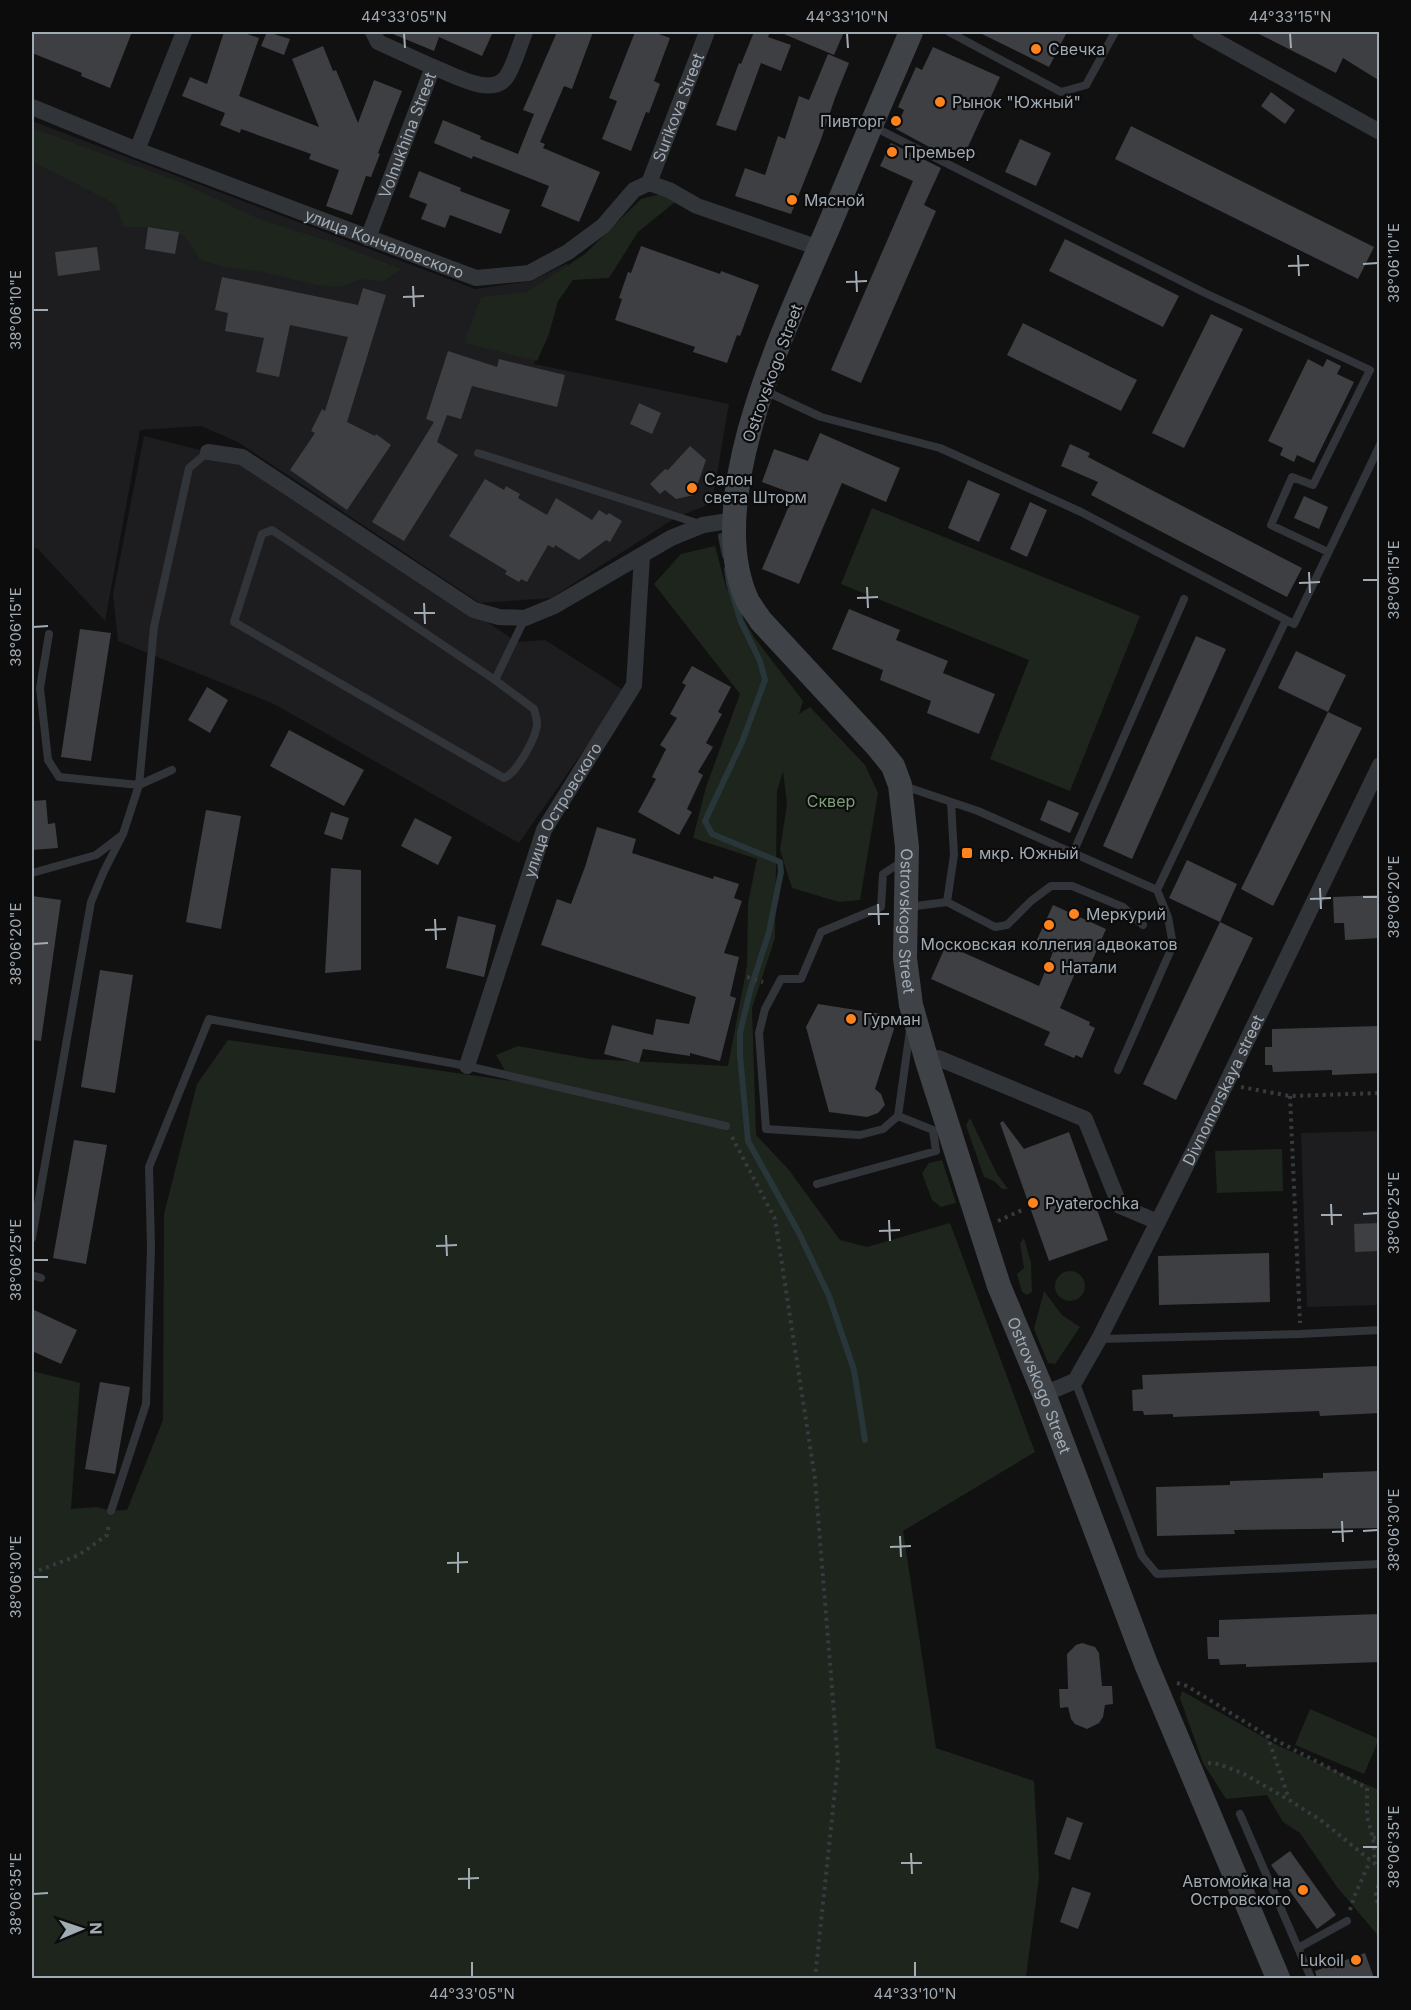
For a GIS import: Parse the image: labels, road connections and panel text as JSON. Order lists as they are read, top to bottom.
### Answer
{
  "streets": {
    "street": [
      "Surikova Street",
      "Volnukhina Street",
      "улица Кончаловского",
      "Ostrovskogo Street",
      "улица Островского",
      "Divnomorskaya street"
    ]
  },
  "crossings": [
    ["Surikova Street", "улица Кончаловского"],
    ["Volnukhina Street", "улица Кончаловского"]
  ],
  "parks": ["Сквер"],
  "places": {
    "other": [
      "Свечка",
      "Рынок \"Южный\"",
      "Пивторг",
      "Премьер",
      "Мясной",
      "Салон света Шторм",
      "Меркурий",
      "Московская коллегия адвокатов",
      "Натали",
      "Гурман",
      "Pyaterochka",
      "Автомойка на Островского",
      "Lukoil"
    ],
    "transit": ["мкр. Южный"]
  },
  "north": "right",
  "coordinates": [
    "44°33'05\"N",
    "44°33'10\"N",
    "44°33'15\"N",
    "38°06'10\"E",
    "38°06'15\"E",
    "38°06'20\"E",
    "38°06'25\"E",
    "38°06'30\"E",
    "38°06'35\"E"
  ]
}
